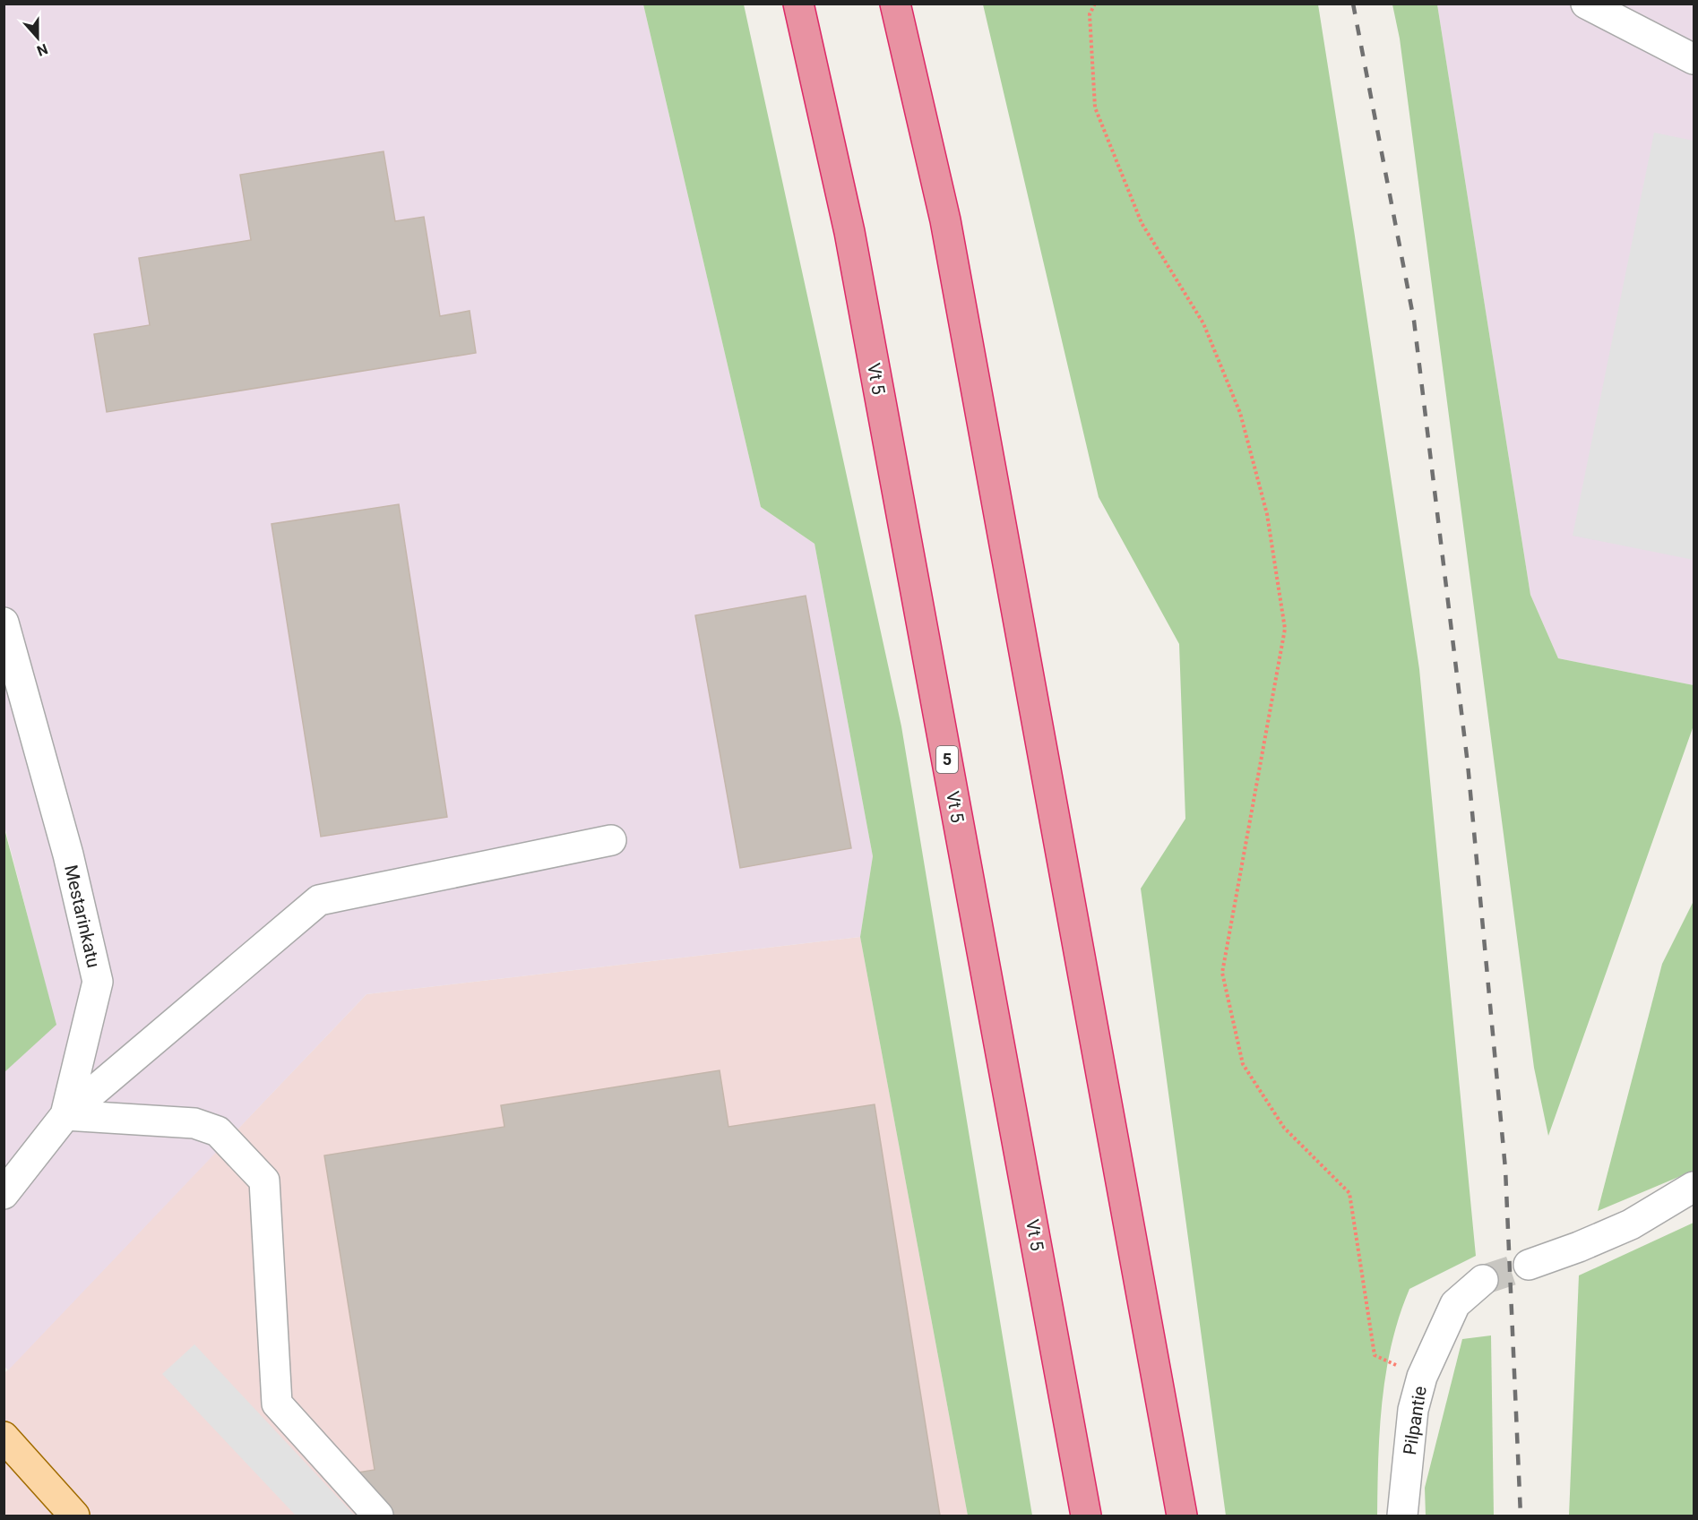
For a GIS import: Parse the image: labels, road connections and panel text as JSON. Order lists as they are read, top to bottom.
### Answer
{
  "streets": {
    "highway": ["Vt 5", "5"],
    "street": ["Mestarinkatu", "Pilpantie"]
  },
  "north": "bottom"
}
